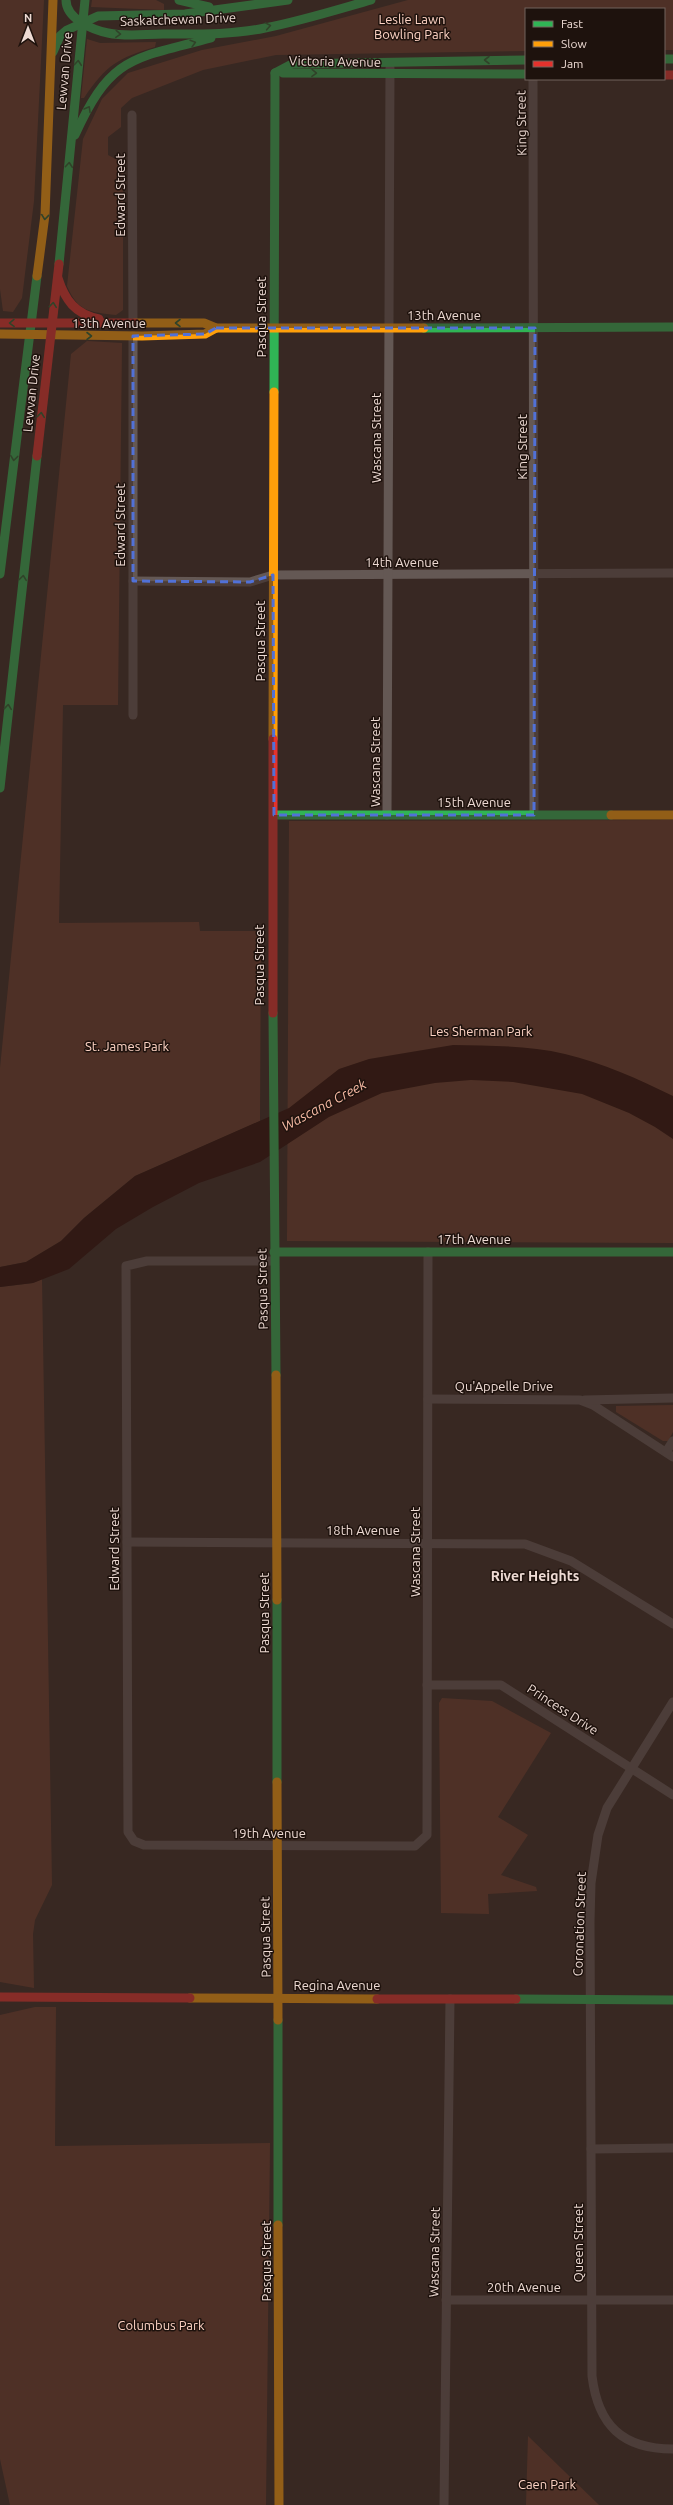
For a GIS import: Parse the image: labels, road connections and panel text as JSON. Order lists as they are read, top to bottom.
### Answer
{
  "streets": {
    "street": [
      "Saskatchewan Drive",
      "Victoria Avenue",
      "Lewvan Drive",
      "King Street",
      "Edward Street",
      "13th Avenue",
      "Pasqua Street",
      "Wascana Street",
      "14th Avenue",
      "15th Avenue",
      "17th Avenue",
      "Qu'Appelle Drive",
      "18th Avenue",
      "Princess Drive",
      "19th Avenue",
      "Coronation Street",
      "Regina Avenue",
      "Queen Street",
      "20th Avenue"
    ]
  },
  "crossings": [
    ["Saskatchewan Drive", "Lewvan Drive"],
    ["Victoria Avenue", "Pasqua Street"],
    ["Victoria Avenue", "Wascana Street"],
    ["Lewvan Drive", "13th Avenue"],
    ["King Street", "13th Avenue"],
    ["King Street", "14th Avenue"],
    ["King Street", "15th Avenue"],
    ["Edward Street", "13th Avenue"],
    ["Edward Street", "14th Avenue"],
    ["Edward Street", "17th Avenue"],
    ["Edward Street", "18th Avenue"],
    ["Edward Street", "19th Avenue"],
    ["13th Avenue", "Pasqua Street"],
    ["13th Avenue", "Wascana Street"],
    ["Pasqua Street", "14th Avenue"],
    ["Pasqua Street", "15th Avenue"],
    ["Pasqua Street", "17th Avenue"],
    ["Pasqua Street", "18th Avenue"],
    ["Pasqua Street", "19th Avenue"],
    ["Pasqua Street", "Regina Avenue"],
    ["Wascana Street", "14th Avenue"],
    ["Wascana Street", "15th Avenue"],
    ["Wascana Street", "17th Avenue"],
    ["Wascana Street", "Qu'Appelle Drive"],
    ["Wascana Street", "18th Avenue"],
    ["Wascana Street", "Princess Drive"],
    ["Wascana Street", "19th Avenue"],
    ["Wascana Street", "Regina Avenue"],
    ["Wascana Street", "20th Avenue"],
    ["Princess Drive", "Coronation Street"],
    ["Coronation Street", "Regina Avenue"],
    ["Coronation Street", "Queen Street"],
    ["Regina Avenue", "Queen Street"],
    ["Queen Street", "20th Avenue"]
  ],
  "districts": ["River Heights"],
  "water": ["Wascana Creek"],
  "parks": [
    "Leslie Lawn Bowling Park",
    "Les Sherman Park",
    "St. James Park",
    "Columbus Park",
    "Caen Park"
  ],
  "legend": ["Fast", "Slow", "Jam"],
  "north": "top"
}
